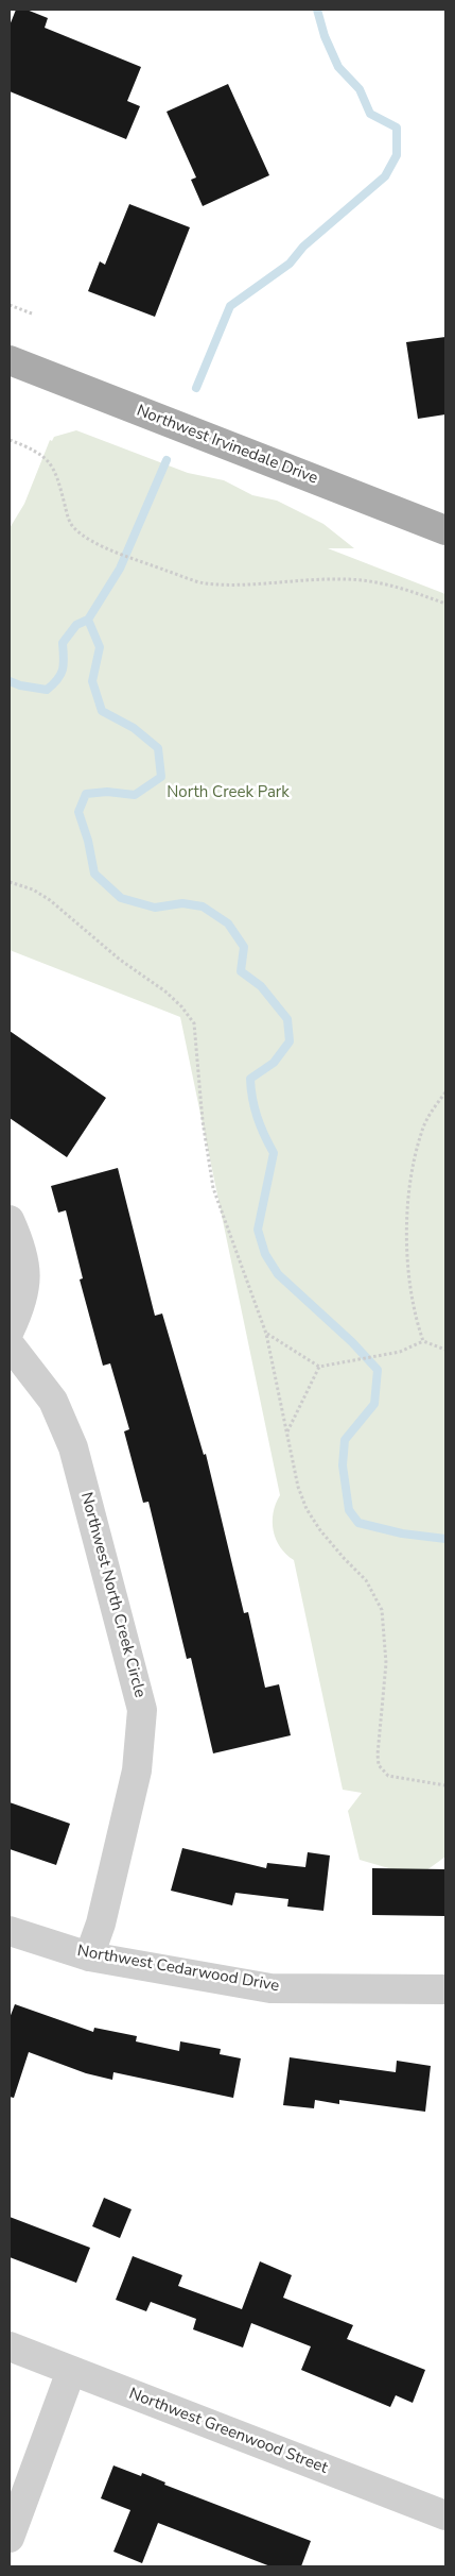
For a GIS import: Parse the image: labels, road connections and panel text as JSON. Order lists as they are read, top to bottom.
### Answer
{
  "streets": {
    "main road": ["Northwest Irvinedale Drive"],
    "street": ["Northwest North Creek Circle", "Northwest Cedarwood Drive", "Northwest Greenwood Street"]
  },
  "crossings": [
    ["Northwest North Creek Circle", "Northwest Cedarwood Drive"]
  ],
  "parks": ["North Creek Park"]
}
